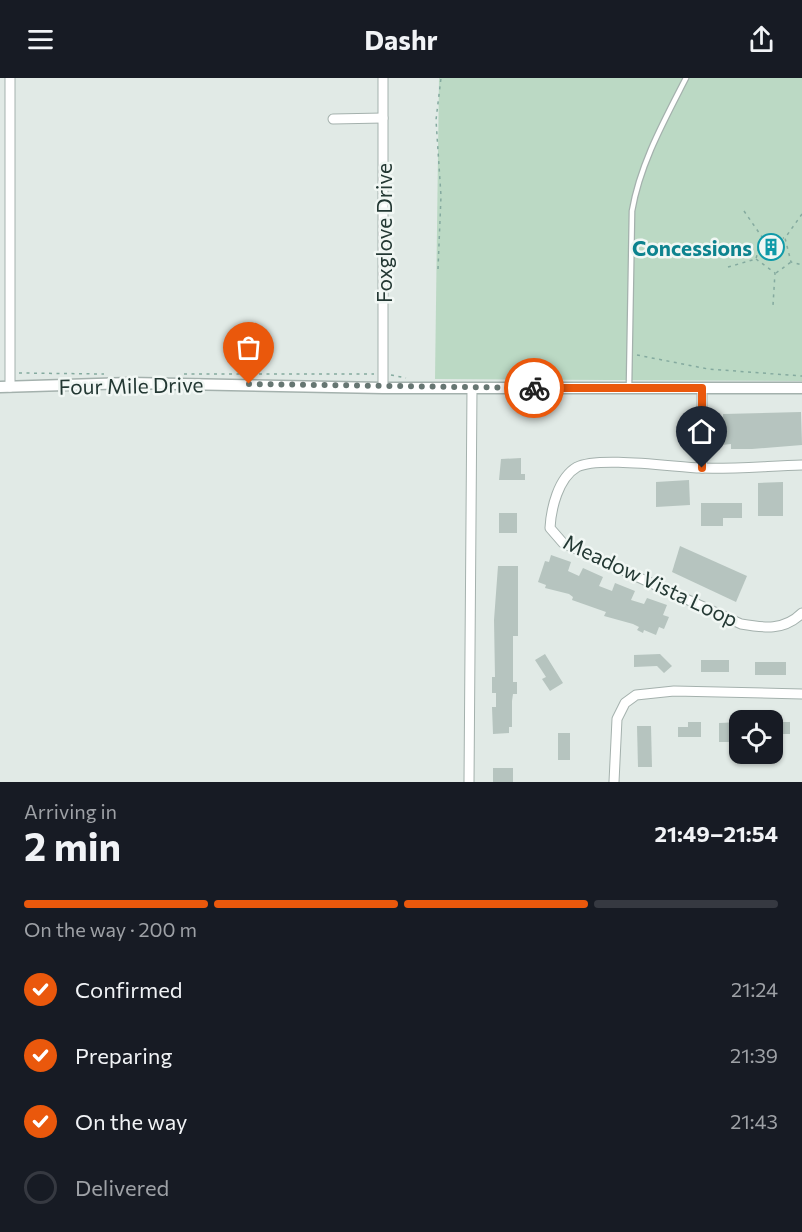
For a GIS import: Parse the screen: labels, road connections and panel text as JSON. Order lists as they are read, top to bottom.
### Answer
{
  "streets": {
    "street": ["Foxglove Drive", "Four Mile Drive", "Meadow Vista Loop"]
  },
  "crossings": [
    ["Foxglove Drive", "Four Mile Drive"]
  ],
  "places": {
    "building": ["Concessions"]
  },
  "page": {
    "header": "Dashr",
    "heading": ["2 min", "Arriving in", "21:49–21:54"],
    "bar": "On the way · 200 m",
    "list": [
      ["Confirmed", "21:24"],
      ["Preparing", "21:39"],
      ["On the way", "21:43"],
      "Delivered"
    ]
  }
}
